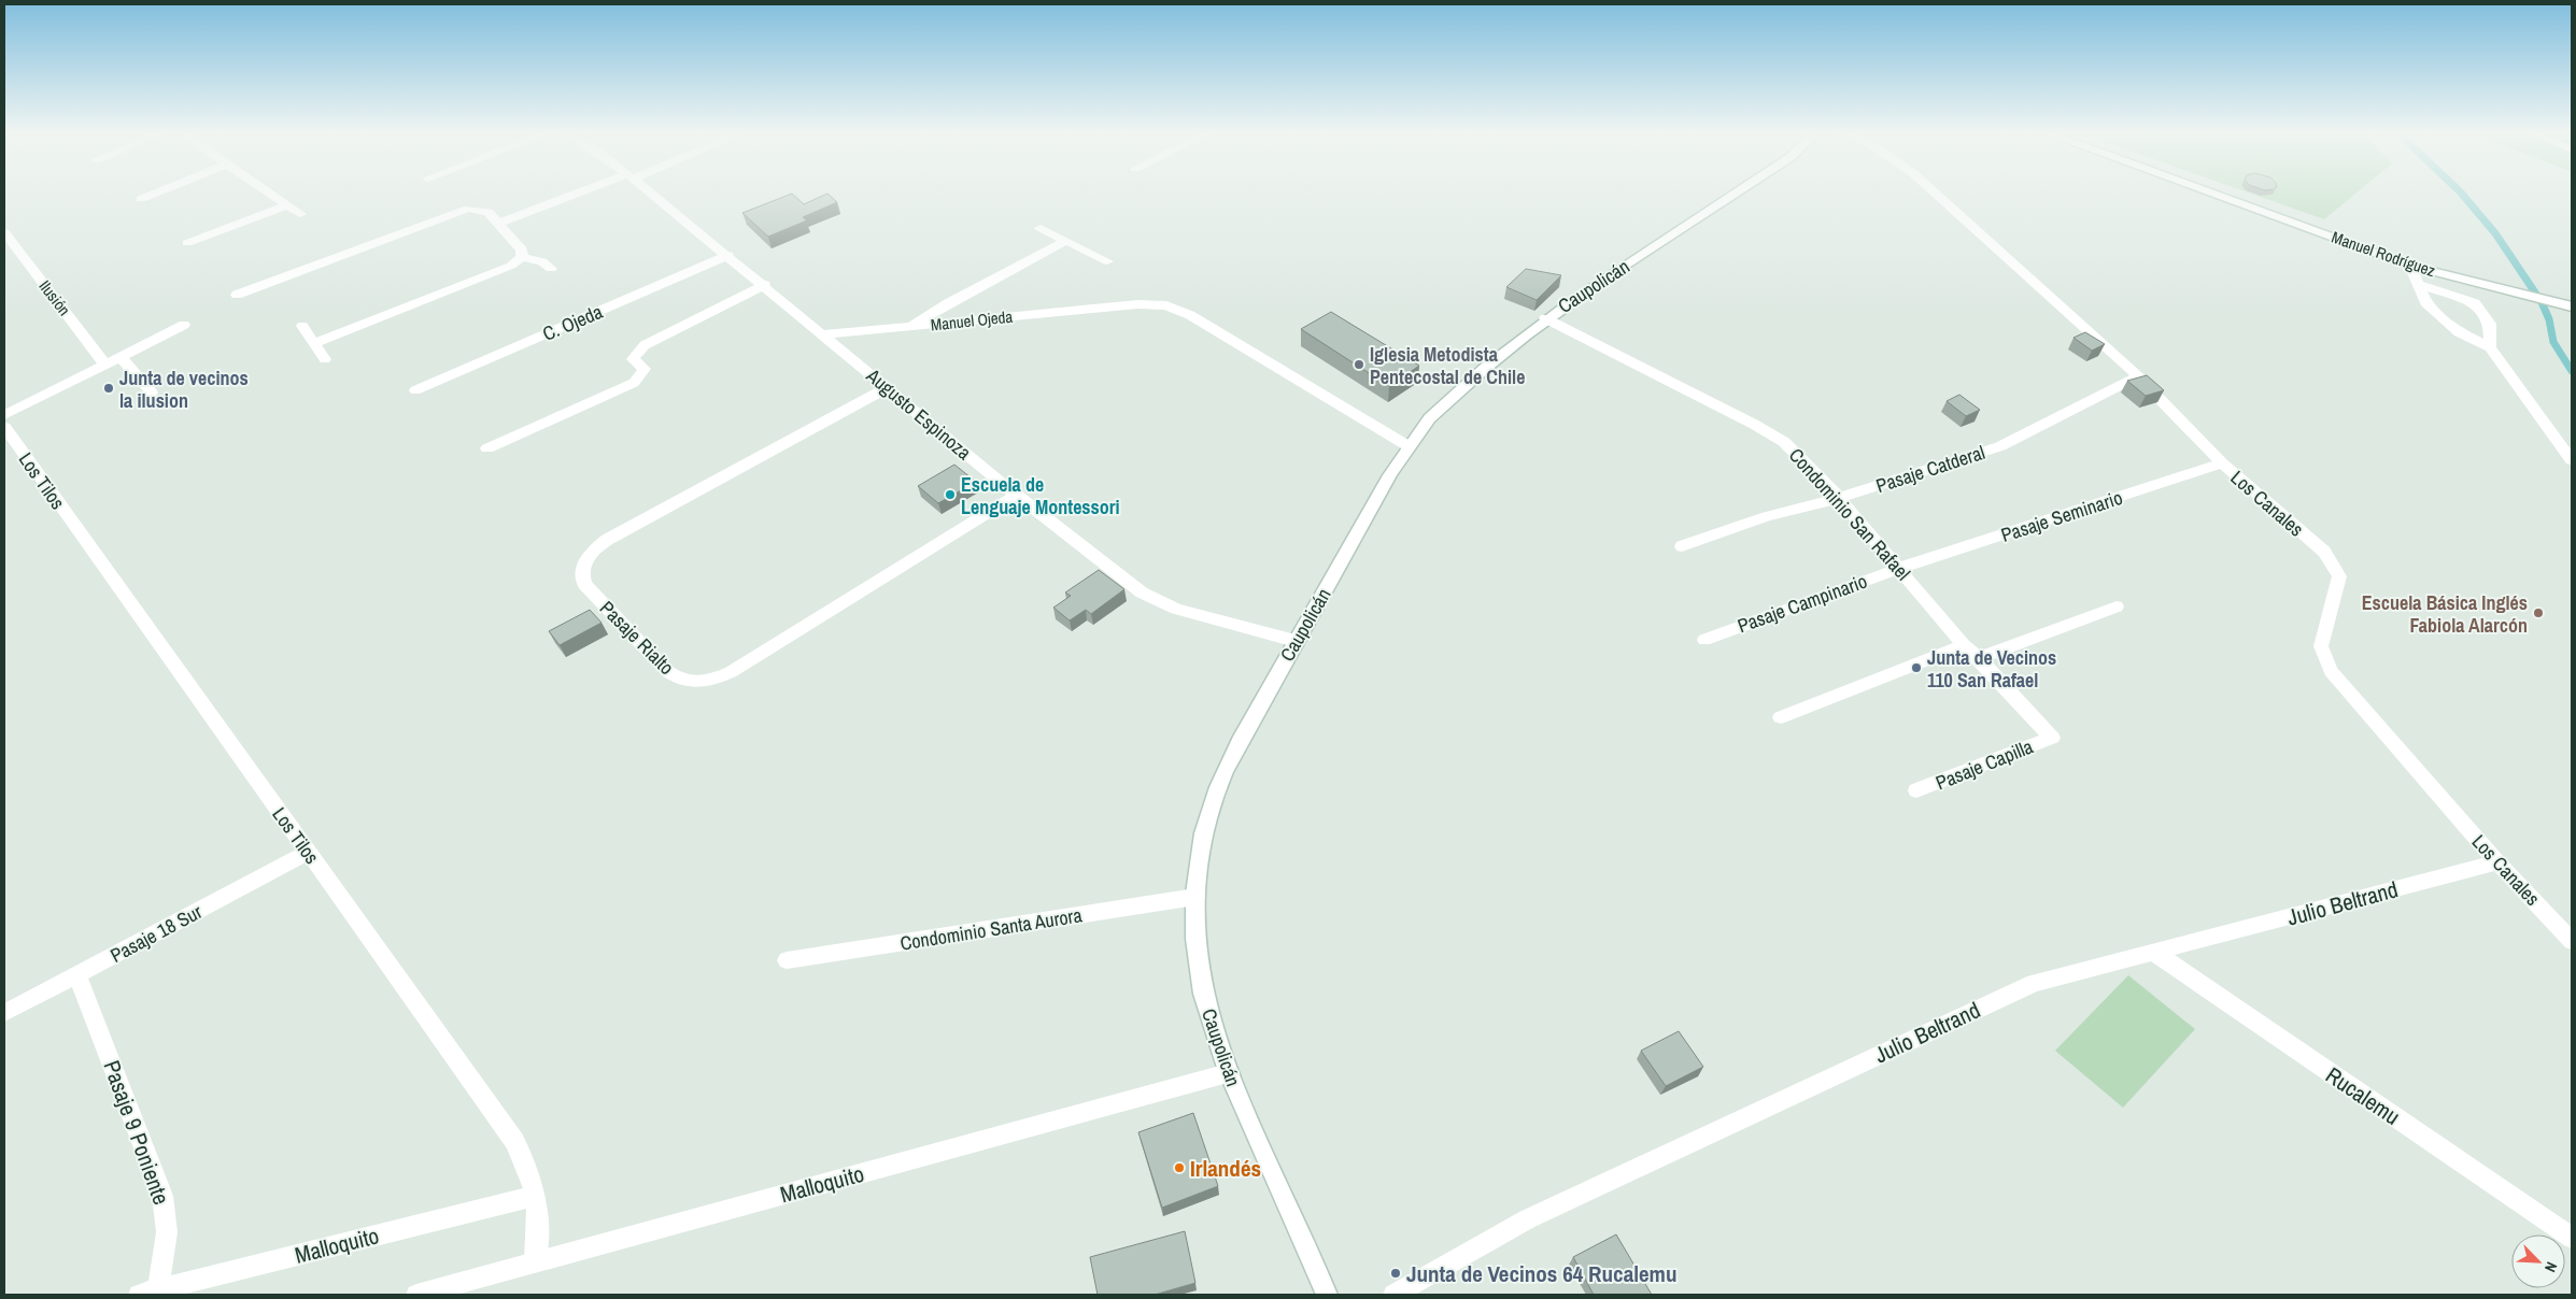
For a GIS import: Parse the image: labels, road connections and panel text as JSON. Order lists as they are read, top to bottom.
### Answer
{
  "streets": {
    "street": [
      "Manuel Rodríguez",
      "Caupolicán",
      "Ilusión",
      "Manuel Ojeda",
      "C. Ojeda",
      "Augusto Espinoza",
      "Pasaje Catderal",
      "Los Tilos",
      "Los Canales",
      "Condominio San Rafael",
      "Pasaje Seminario",
      "Pasaje Campinario",
      "Pasaje Rialto",
      "Pasaje Capilla",
      "Julio Beltrand",
      "Condominio Santa Aurora",
      "Pasaje 18 Sur",
      "Rucalemu",
      "Pasaje 9 Poniente",
      "Malloquito"
    ]
  },
  "crossings": [
    ["Caupolicán", "Manuel Ojeda"],
    ["Caupolicán", "Augusto Espinoza"],
    ["Caupolicán", "Condominio San Rafael"],
    ["Caupolicán", "Condominio Santa Aurora"],
    ["Caupolicán", "Malloquito"],
    ["Manuel Ojeda", "Augusto Espinoza"],
    ["Augusto Espinoza", "Pasaje Rialto"],
    ["Pasaje Catderal", "Los Canales"],
    ["Pasaje Catderal", "Condominio San Rafael"],
    ["Los Tilos", "Pasaje 18 Sur"],
    ["Los Tilos", "Malloquito"],
    ["Los Canales", "Pasaje Seminario"],
    ["Los Canales", "Julio Beltrand"],
    ["Condominio San Rafael", "Pasaje Seminario"],
    ["Condominio San Rafael", "Pasaje Campinario"],
    ["Condominio San Rafael", "Pasaje Capilla"],
    ["Pasaje Seminario", "Pasaje Campinario"],
    ["Julio Beltrand", "Rucalemu"],
    ["Pasaje 18 Sur", "Pasaje 9 Poniente"],
    ["Pasaje 9 Poniente", "Malloquito"]
  ],
  "places": [
    "Iglesia Metodista Pentecostal de Chile",
    "Junta de vecinos la ilusion",
    "Escuela de Lenguaje Montessori",
    "Escuela Básica Inglés Fabiola Alarcón",
    "Junta de Vecinos 110 San Rafael",
    "Irlandés",
    "Junta de Vecinos 64 Rucalemu"
  ],
  "north": "bottom right"
}
